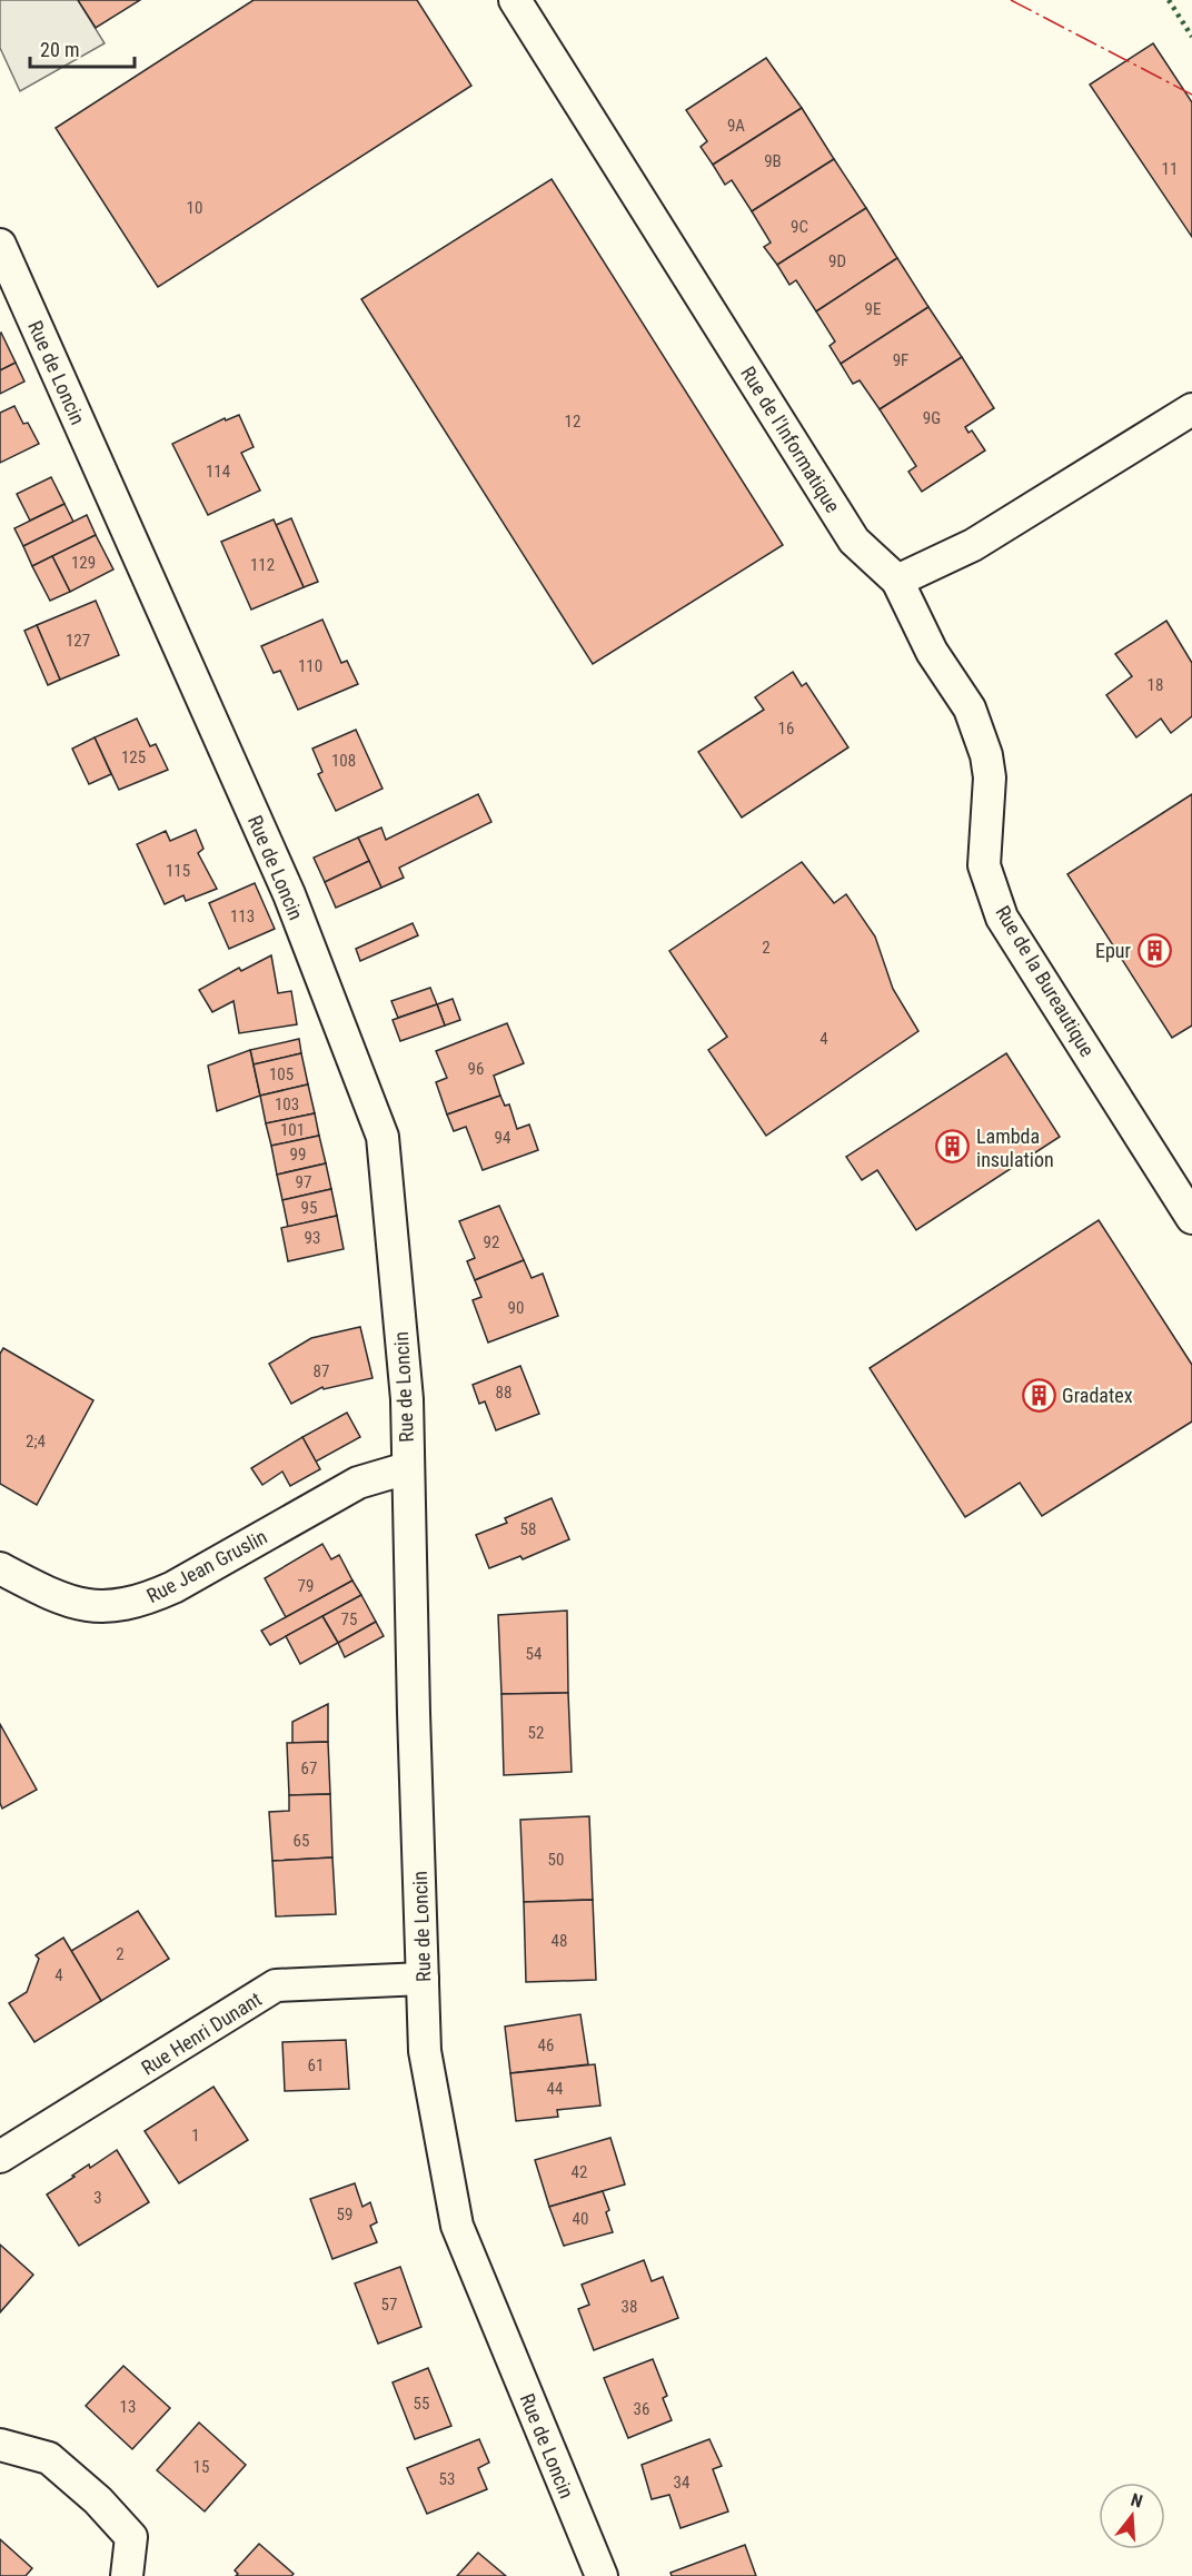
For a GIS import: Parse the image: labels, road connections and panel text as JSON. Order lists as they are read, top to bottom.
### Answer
{
  "streets": {
    "street": [
      "Rue de Loncin",
      "Rue de l'Informatique",
      "Rue de la Bureautique",
      "Rue Jean Gruslin",
      "Rue Henri Dunant"
    ]
  },
  "crossings": [
    ["Rue de Loncin", "Rue Jean Gruslin"],
    ["Rue de Loncin", "Rue Henri Dunant"],
    ["Rue de l'Informatique", "Rue de la Bureautique"]
  ],
  "places": {
    "building": ["Epur", "Lambda insulation", "Gradatex"]
  },
  "house_numbers": [
    "9A",
    "9B",
    "11",
    "10",
    "9C",
    "9D",
    "9E",
    "9F",
    "9G",
    "12",
    "114",
    "129",
    "112",
    "127",
    "110",
    "18",
    "16",
    "125",
    "108",
    "115",
    "113",
    "2",
    "4",
    "96",
    "105",
    "103",
    "101",
    "94",
    "99",
    "97",
    "95",
    "93",
    "92",
    "90",
    "87",
    "88",
    "2;4",
    "58",
    "79",
    "75",
    "54",
    "52",
    "67",
    "65",
    "50",
    "48",
    "2",
    "4",
    "46",
    "61",
    "44",
    "1",
    "42",
    "3",
    "59",
    "40",
    "57",
    "38",
    "55",
    "13",
    "36",
    "15",
    "53",
    "34"
  ],
  "scale_bar": "20 m",
  "north": "top"
}
